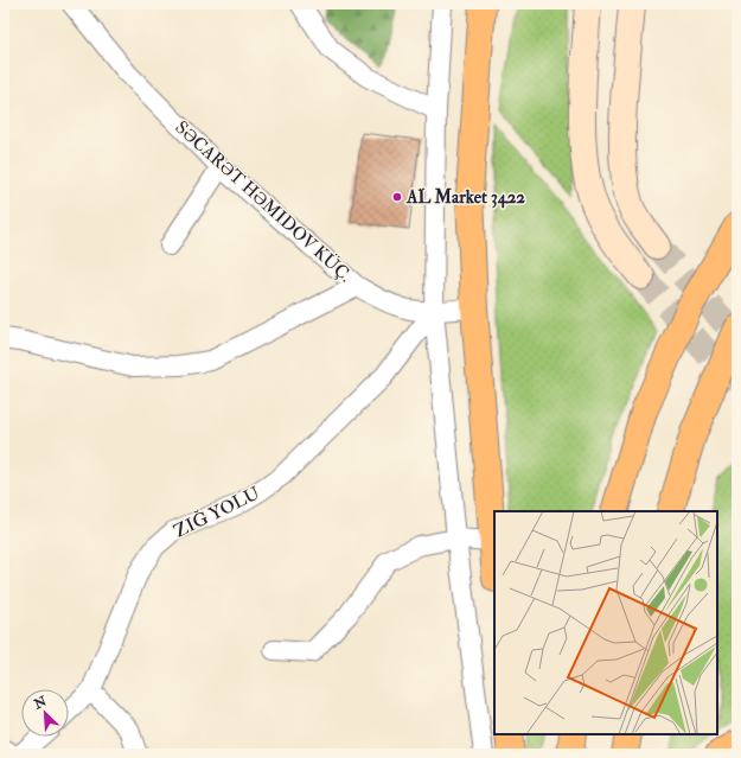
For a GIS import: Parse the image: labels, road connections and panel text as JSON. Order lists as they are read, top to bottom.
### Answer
{
  "streets": {
    "street": ["SƏCARƏT HƏMIDOV KÜÇ."]
  },
  "places": ["AL Market 3422"],
  "north": "top left"
}
